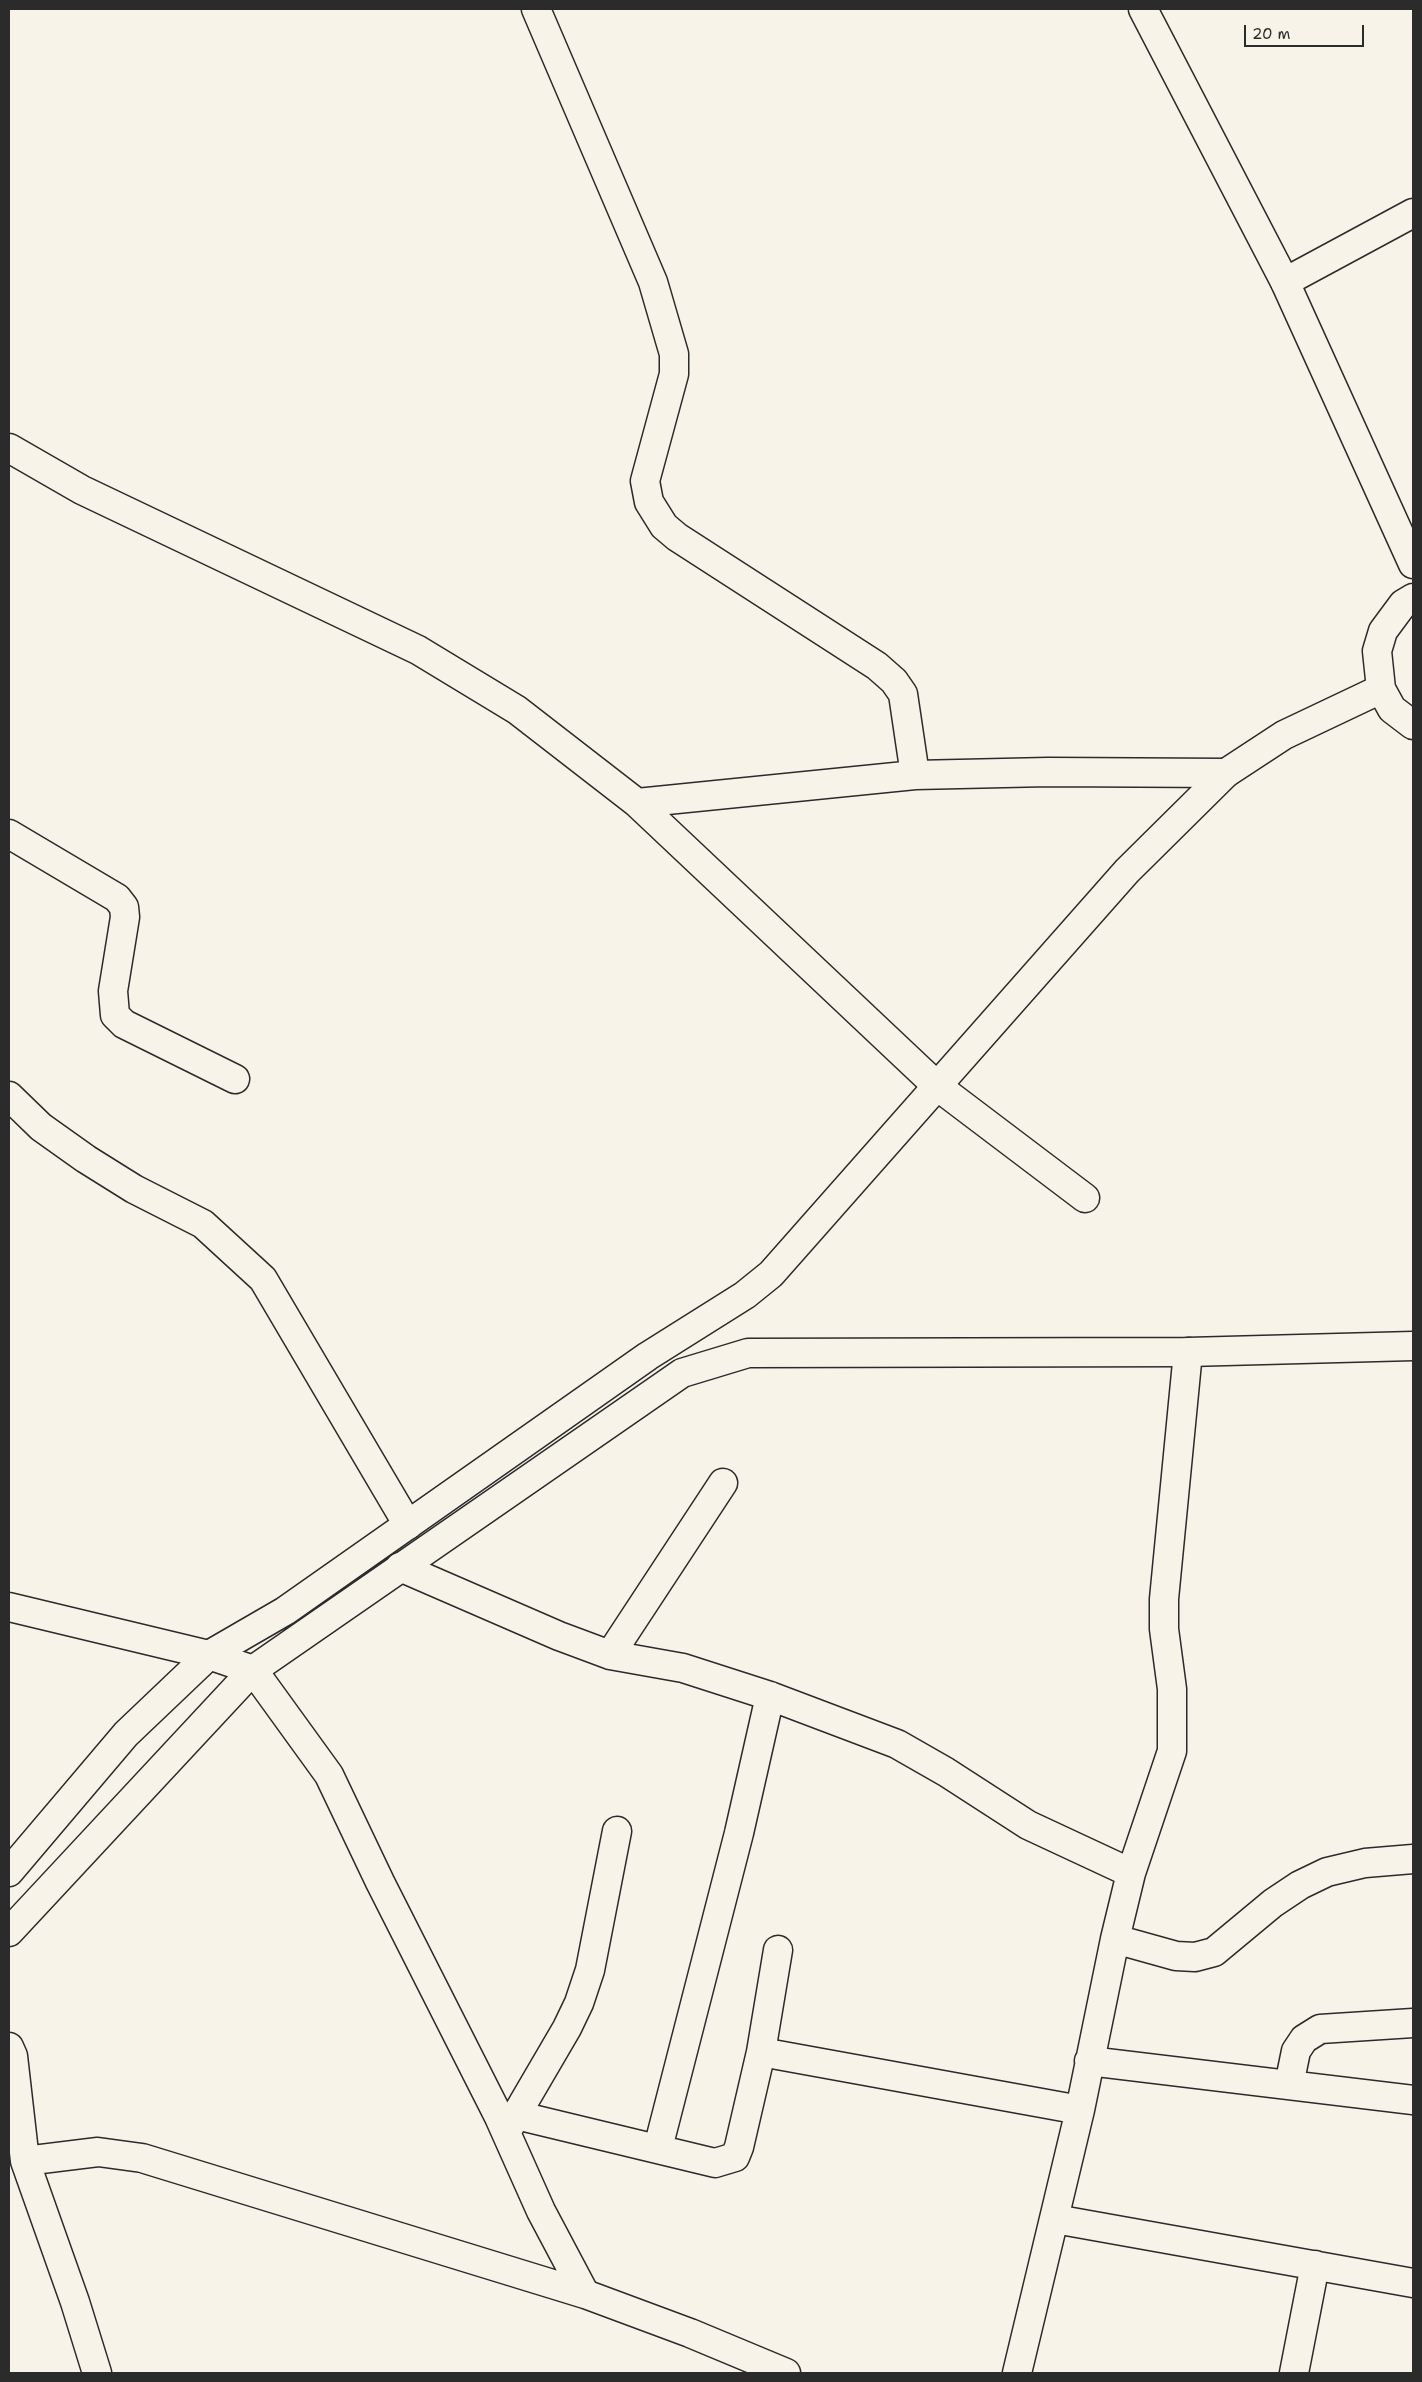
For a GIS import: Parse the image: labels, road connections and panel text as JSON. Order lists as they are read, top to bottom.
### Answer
{
  "scale_bar": "20 m"
}
